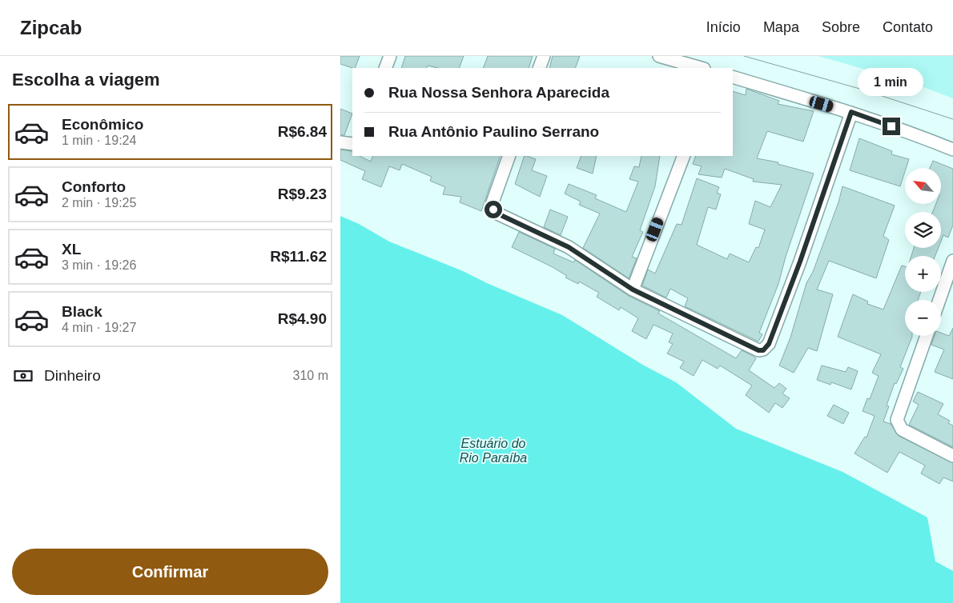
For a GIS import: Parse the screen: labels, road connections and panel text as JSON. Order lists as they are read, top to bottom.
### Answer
{
  "water": ["Estuário do Rio Paraíba"],
  "north": "top left",
  "page": {
    "header": "Zipcab",
    "nav": [
      "Início",
      "Mapa",
      "Sobre",
      "Contato"
    ],
    "heading": "Escolha a viagem",
    "bubble": "1 min",
    "banner": ["Rua Nossa Senhora Aparecida", "Rua Antônio Paulino Serrano"],
    "list": [
      {
        "name": "Econômico",
        "note": "1 min · 19:24",
        "value": "R$6.84"
      },
      {
        "name": "Conforto",
        "note": "2 min · 19:25",
        "value": "R$9.23"
      },
      {
        "name": "XL",
        "note": "3 min · 19:26",
        "value": "R$11.62"
      },
      {
        "name": "Black",
        "note": "4 min · 19:27",
        "value": "R$4.90"
      }
    ],
    "map_buttons": ["+", "−"],
    "pay": ["Dinheiro", "310 m"],
    "buttons": "Confirmar"
  }
}
